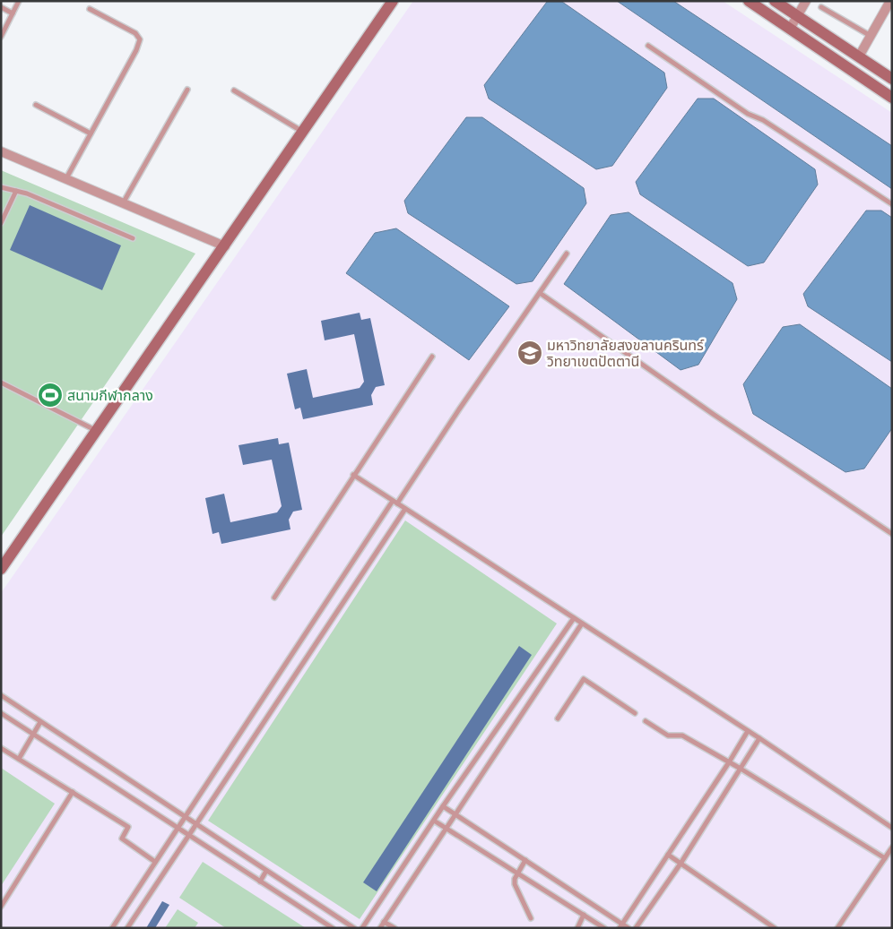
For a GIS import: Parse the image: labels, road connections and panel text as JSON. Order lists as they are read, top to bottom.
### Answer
{
  "places": {
    "school or university": ["มหาวิทยาลัยสงขลานครินทร์ วิทยาเขตปัตตานี"],
    "sports": ["สนามกีฬากลาง"]
  }
}
